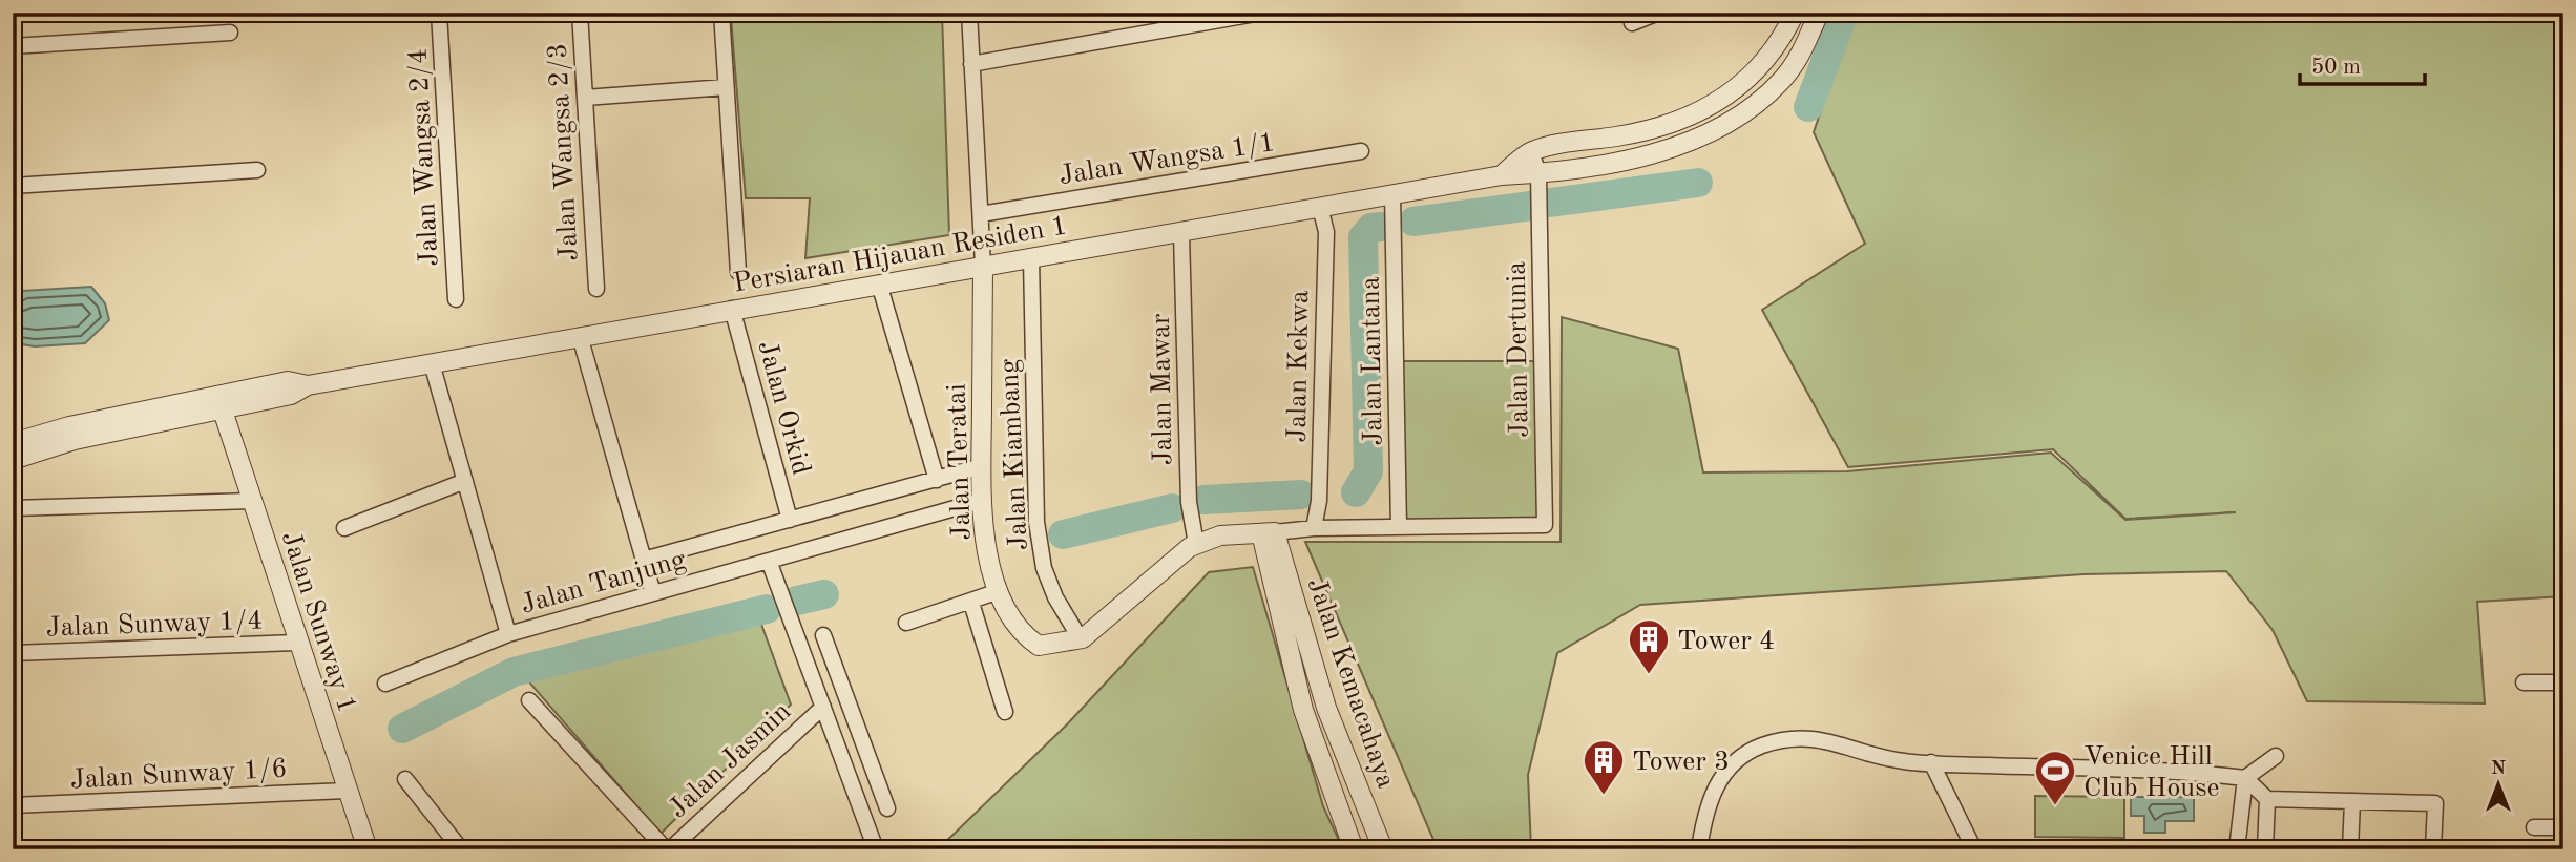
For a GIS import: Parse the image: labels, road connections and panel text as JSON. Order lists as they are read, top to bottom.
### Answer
{
  "streets": {
    "street": [
      "Jalan Wangsa 2/3",
      "Jalan Wangsa 2/4",
      "Jalan Wangsa 1/1",
      "Persiaran Hijauan Residen 1",
      "Jalan Dertunia",
      "Jalan Lantana",
      "Jalan Kekwa",
      "Jalan Mawar",
      "Jalan Orkid",
      "Jalan Kiambang",
      "Jalan Teratai",
      "Jalan Tanjung",
      "Jalan Sunway 1",
      "Jalan Sunway 1/4",
      "Jalan Kemacahaya",
      "Jalan Jasmin",
      "Jalan Sunway 1/6"
    ]
  },
  "crossings": [
    ["Persiaran Hijauan Residen 1", "Jalan Dertunia"],
    ["Persiaran Hijauan Residen 1", "Jalan Lantana"],
    ["Persiaran Hijauan Residen 1", "Jalan Kekwa"],
    ["Persiaran Hijauan Residen 1", "Jalan Mawar"],
    ["Persiaran Hijauan Residen 1", "Jalan Orkid"],
    ["Persiaran Hijauan Residen 1", "Jalan Kiambang"],
    ["Persiaran Hijauan Residen 1", "Jalan Teratai"],
    ["Persiaran Hijauan Residen 1", "Jalan Tanjung"],
    ["Persiaran Hijauan Residen 1", "Jalan Sunway 1"],
    ["Jalan Dertunia", "Jalan Lantana"],
    ["Jalan Kiambang", "Jalan Teratai"],
    ["Jalan Teratai", "Jalan Tanjung"],
    ["Jalan Sunway 1", "Jalan Sunway 1/4"],
    ["Jalan Sunway 1", "Jalan Sunway 1/6"]
  ],
  "places": {
    "building": ["Tower 4", "Tower 3"],
    "sports": ["Venice Hill Club House"]
  },
  "scale_bar": "50 m",
  "north": "top"
}
